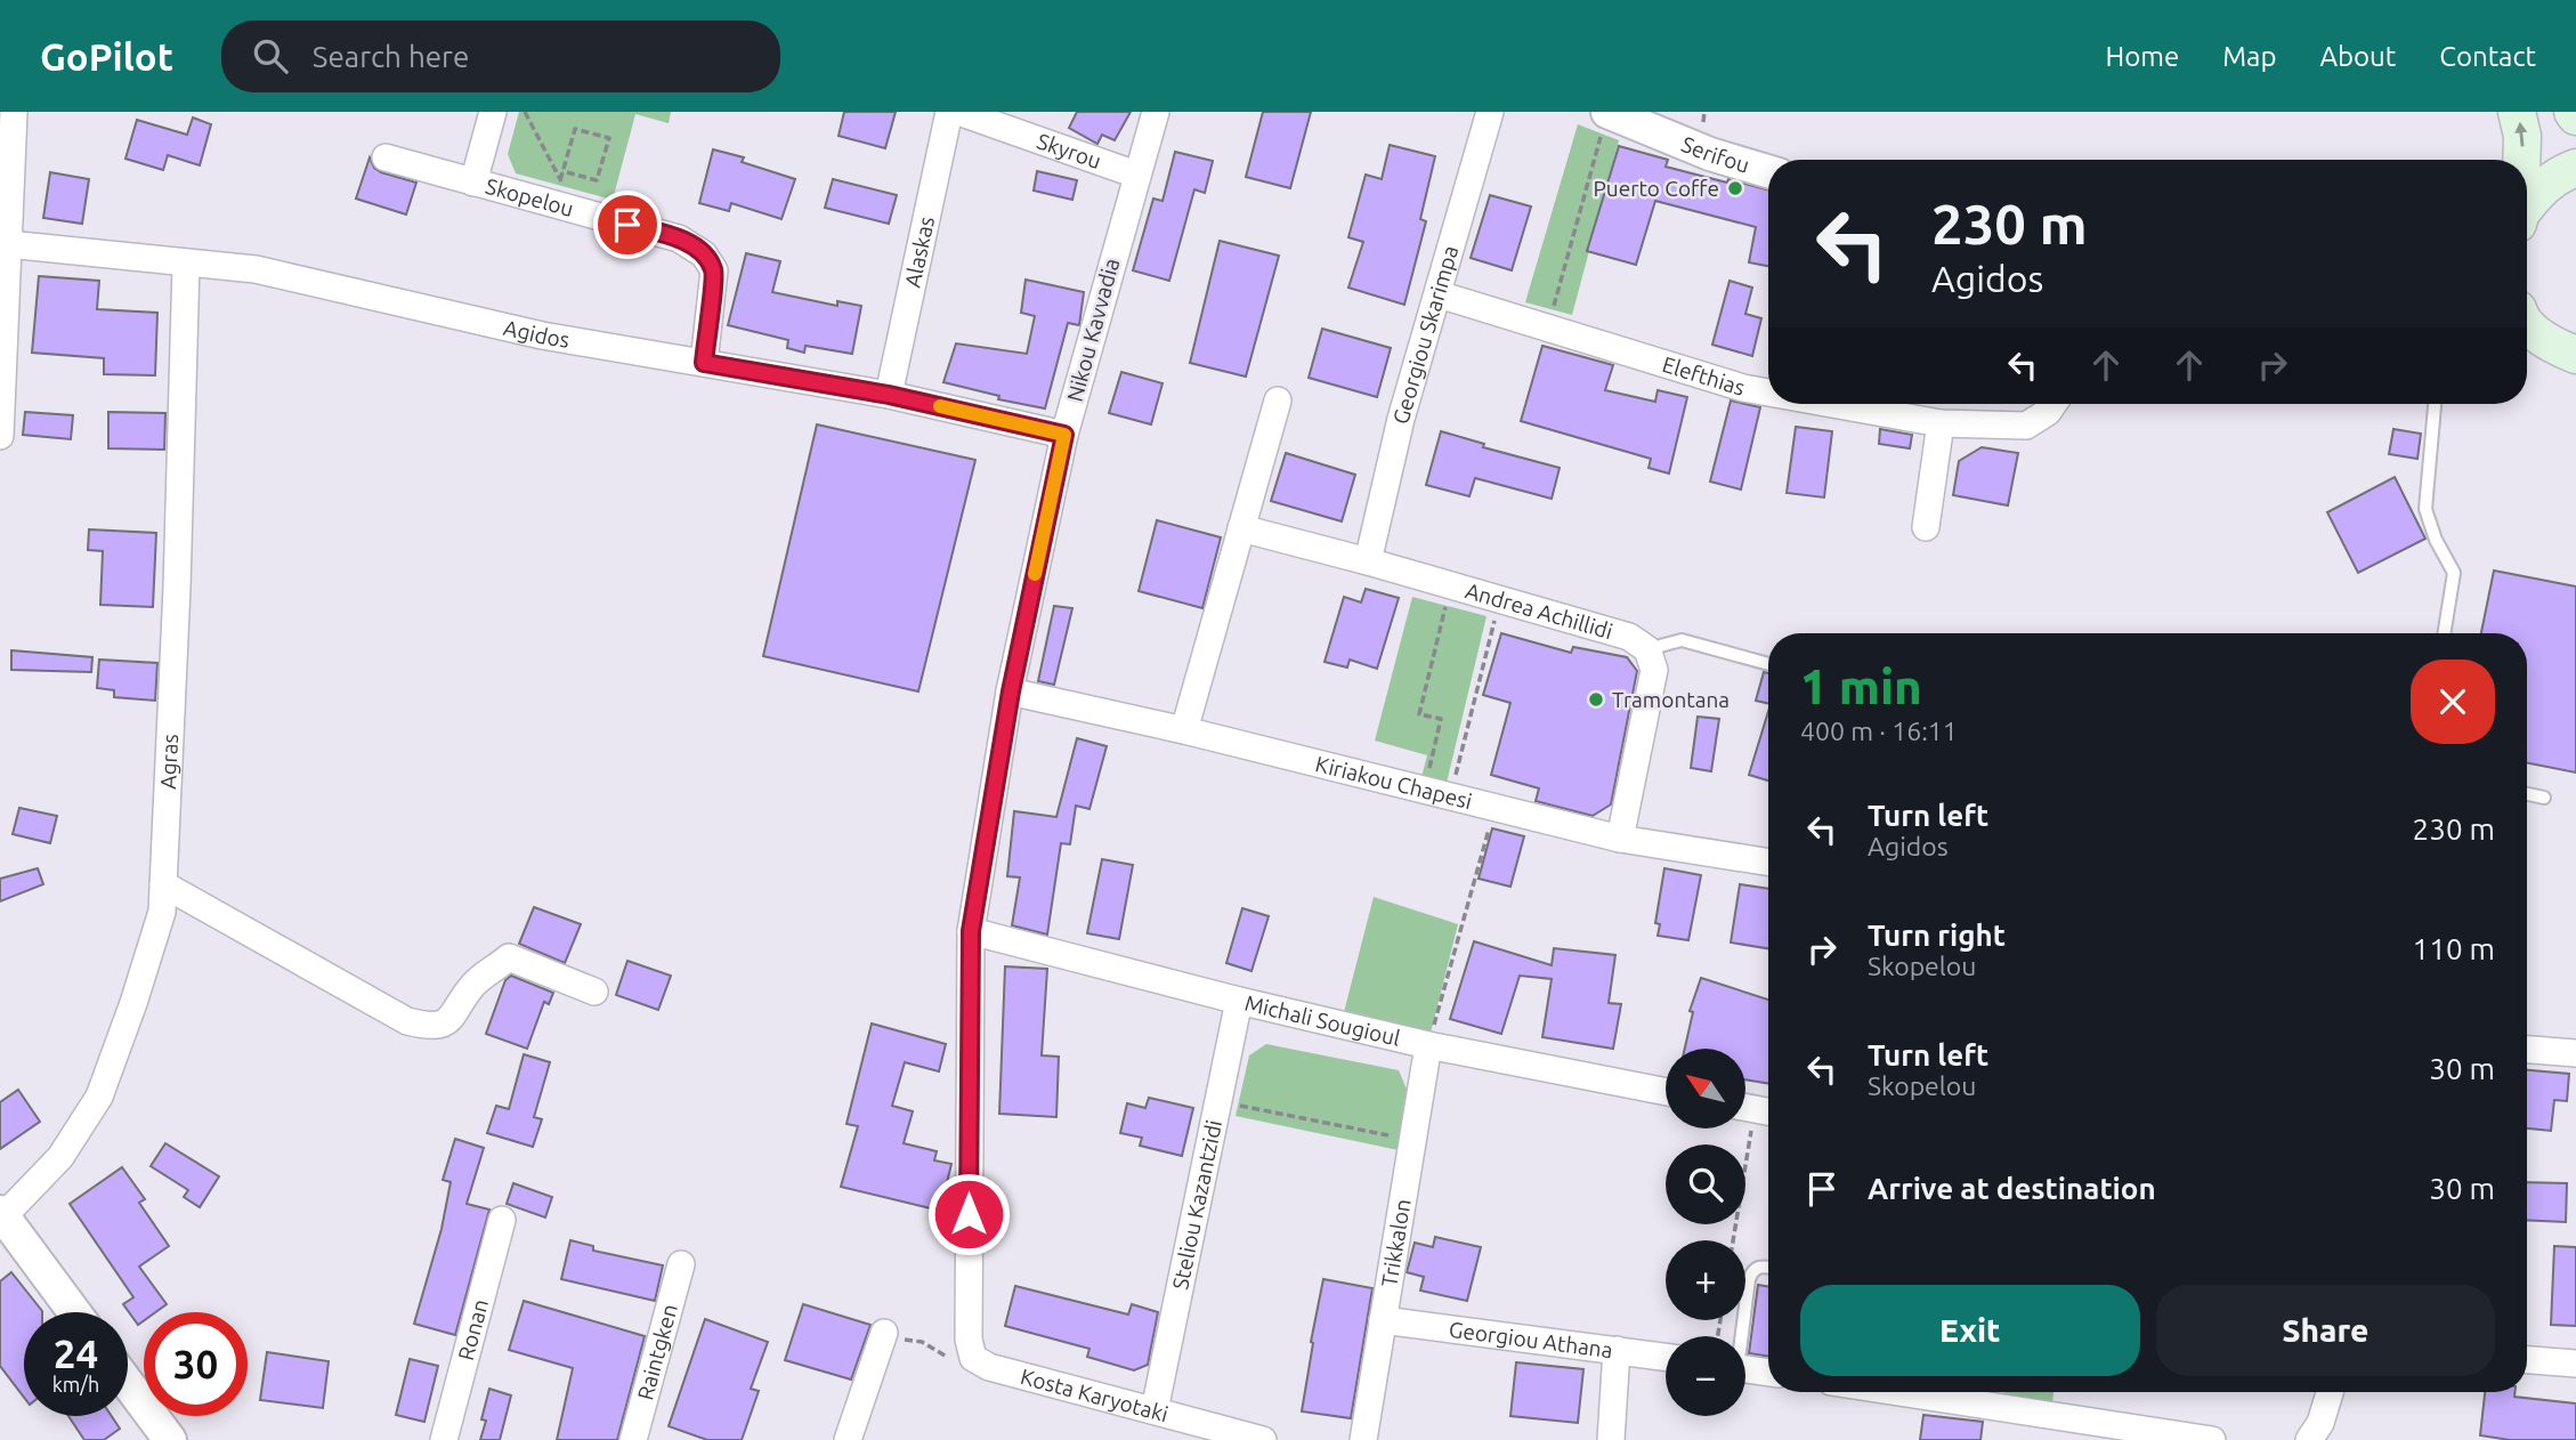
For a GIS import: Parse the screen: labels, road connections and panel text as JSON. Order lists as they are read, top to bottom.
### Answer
{
  "streets": {
    "street": [
      "Skyrou",
      "Serifou",
      "Skopelou",
      "Alaskas",
      "Nikou Kavvadia",
      "Agidos",
      "Georgiou Skarimpa",
      "Elefthias",
      "Andrea Achillidi",
      "Agras",
      "Kiriakou Chapesi",
      "Michali Sougioul",
      "Steliou Kazantzidi",
      "Trikkalon",
      "Ronan",
      "Georgiou Athana",
      "Raintgken",
      "Kosta Karyotaki"
    ]
  },
  "crossings": [
    ["Skyrou", "Nikou Kavvadia"],
    ["Skopelou", "Agidos"],
    ["Alaskas", "Agidos"],
    ["Nikou Kavvadia", "Agidos"],
    ["Nikou Kavvadia", "Kiriakou Chapesi"],
    ["Nikou Kavvadia", "Michali Sougioul"],
    ["Nikou Kavvadia", "Kosta Karyotaki"],
    ["Agidos", "Agras"],
    ["Georgiou Skarimpa", "Elefthias"],
    ["Georgiou Skarimpa", "Andrea Achillidi"],
    ["Michali Sougioul", "Steliou Kazantzidi"],
    ["Michali Sougioul", "Trikkalon"],
    ["Steliou Kazantzidi", "Kosta Karyotaki"],
    ["Trikkalon", "Georgiou Athana"]
  ],
  "places": ["Puerto Coffe", "Tramontana"],
  "north": "top left",
  "page": {
    "header": "GoPilot",
    "search": "Search here",
    "nav": [
      "Home",
      "Map",
      "About",
      "Contact"
    ],
    "turn": ["230 m", "Agidos"],
    "heading": ["1 min", "400 m · 16:11"],
    "list": [
      {
        "name": "Turn left",
        "note": "Agidos",
        "value": "230 m"
      },
      {
        "name": "Turn right",
        "note": "Skopelou",
        "value": "110 m"
      },
      {
        "name": "Turn left",
        "note": "Skopelou",
        "value": "30 m"
      },
      {
        "name": "Arrive at destination",
        "value": "30 m"
      }
    ],
    "map_buttons": ["+", "−"],
    "buttons": ["Exit", "Share"],
    "speed": "24 km/h",
    "limit": "30"
  }
}
